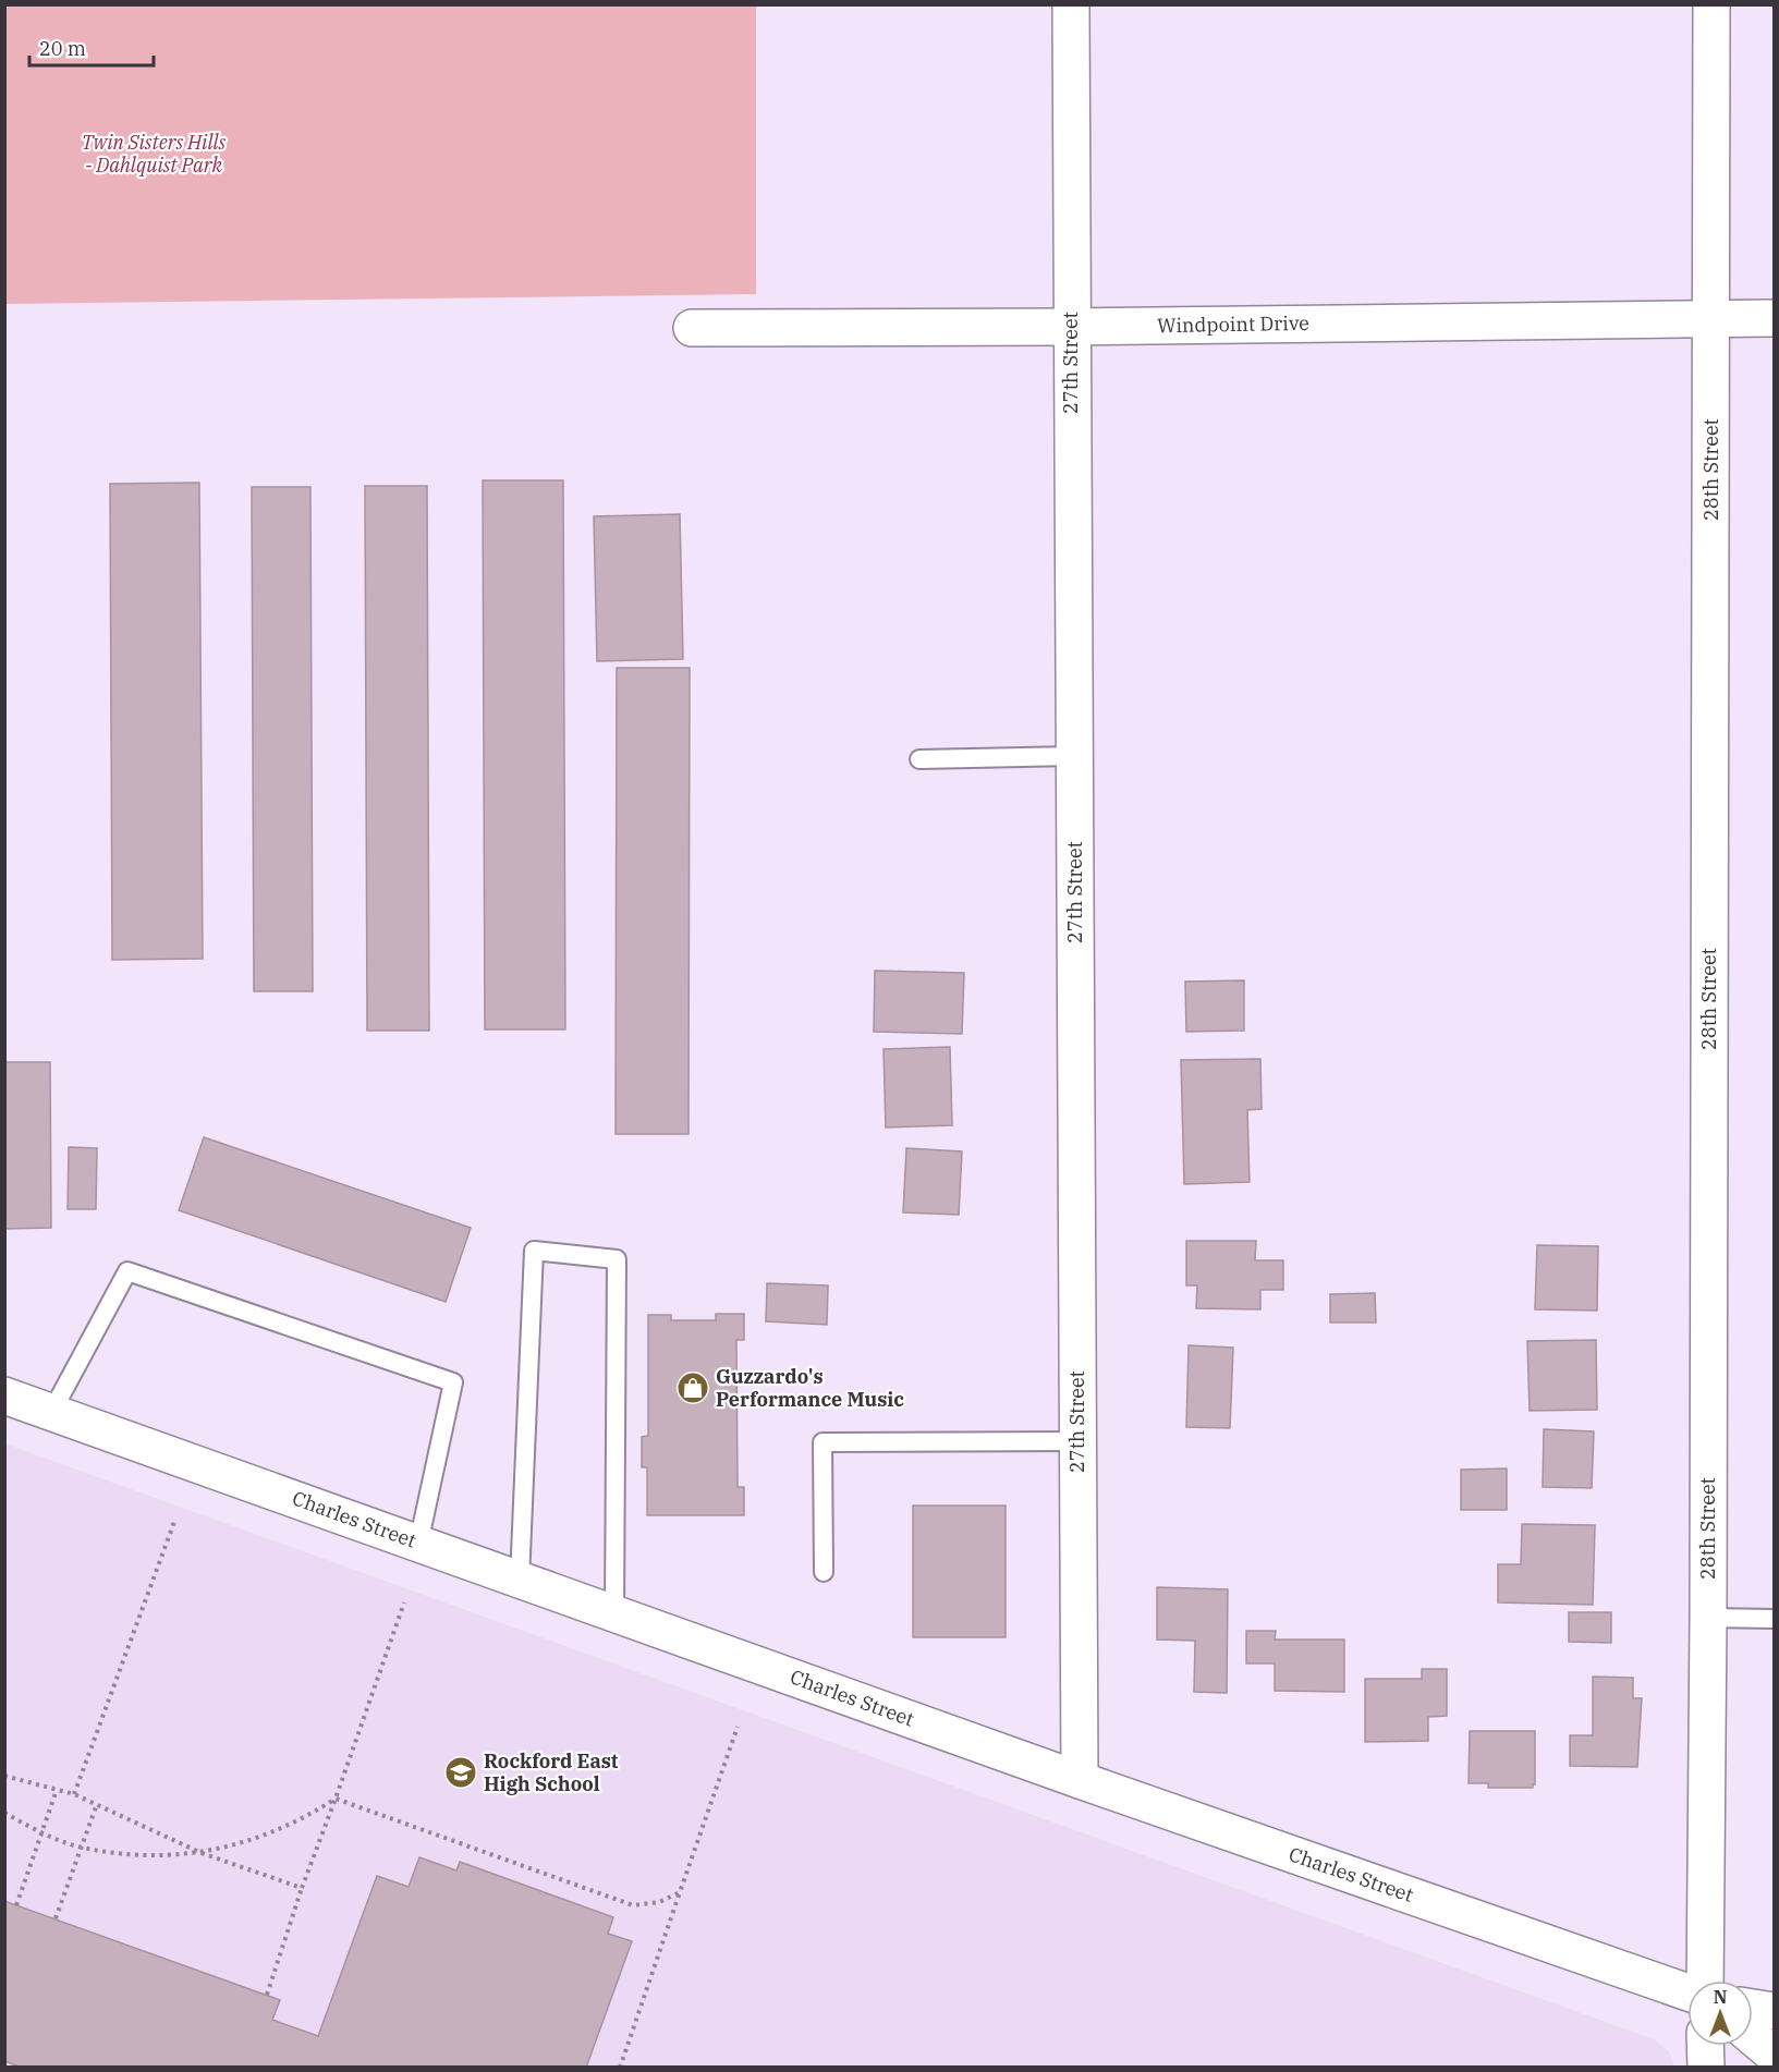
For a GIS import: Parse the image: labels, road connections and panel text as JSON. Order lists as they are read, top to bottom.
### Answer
{
  "streets": {
    "street": [
      "Windpoint Drive",
      "27th Street",
      "28th Street",
      "Charles Street"
    ]
  },
  "crossings": [
    ["Windpoint Drive", "27th Street"],
    ["Windpoint Drive", "28th Street"],
    ["27th Street", "Charles Street"]
  ],
  "parks": ["Twin Sisters Hills - Dahlquist Park"],
  "places": {
    "shop": ["Guzzardo's Performance Music"],
    "school or university": ["Rockford East High School"]
  },
  "scale_bar": "20 m",
  "north": "top"
}
